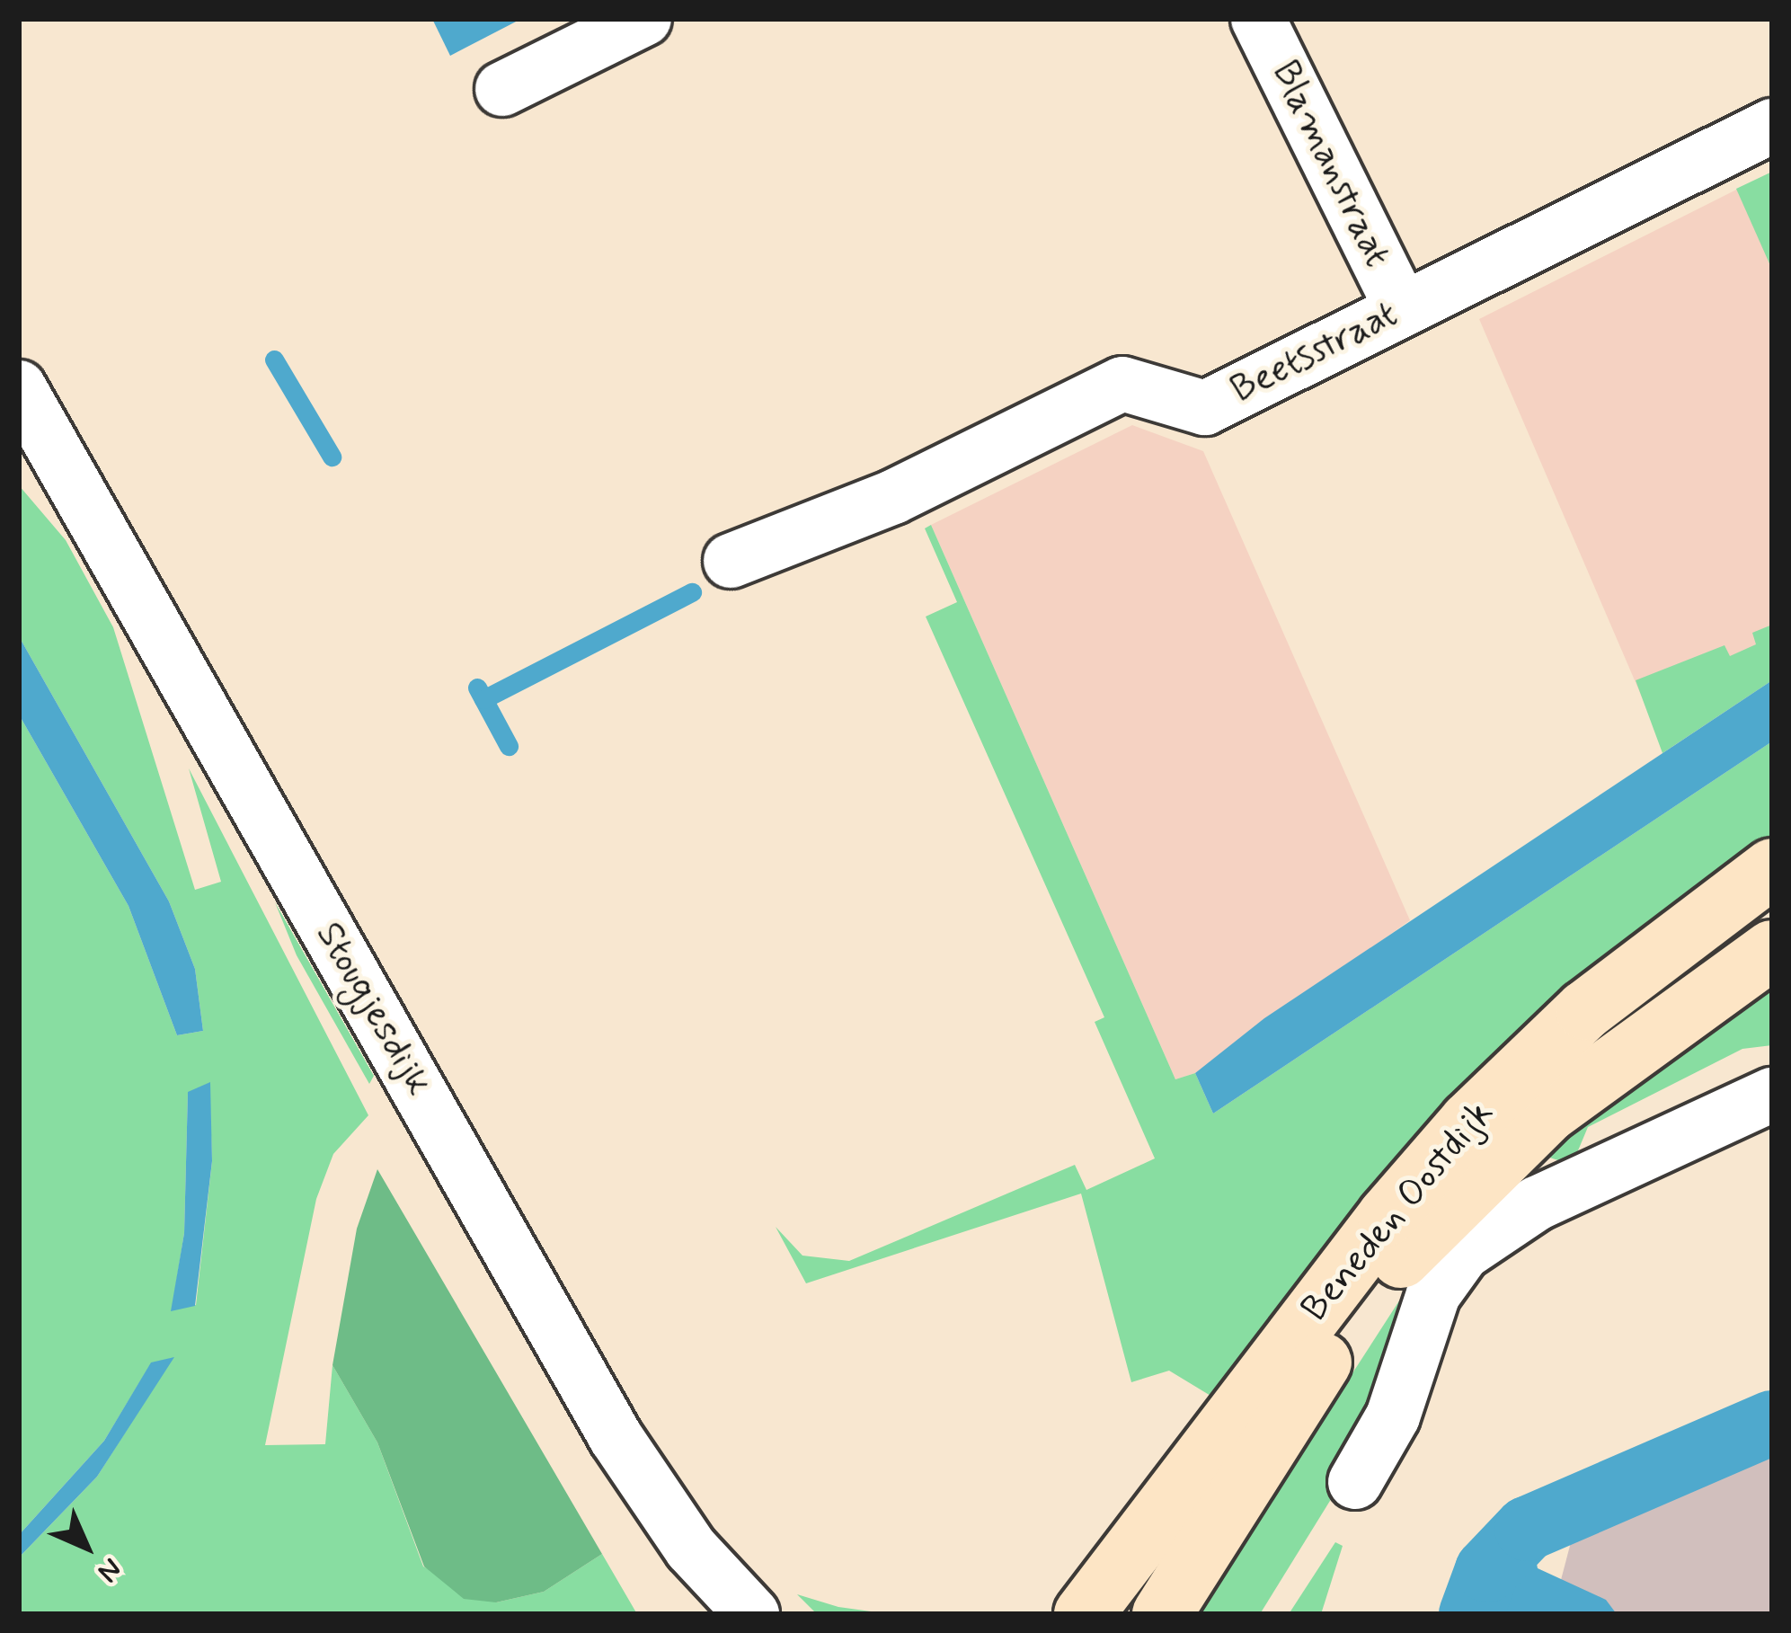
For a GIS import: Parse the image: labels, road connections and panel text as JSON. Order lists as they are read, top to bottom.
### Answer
{
  "streets": {
    "main road": ["Beneden Oostdijk"],
    "street": ["Blamanstraat", "Beetsstraat", "Stougjesdijk"]
  },
  "crossings": [
    ["Blamanstraat", "Beetsstraat"]
  ],
  "north": "bottom right"
}
